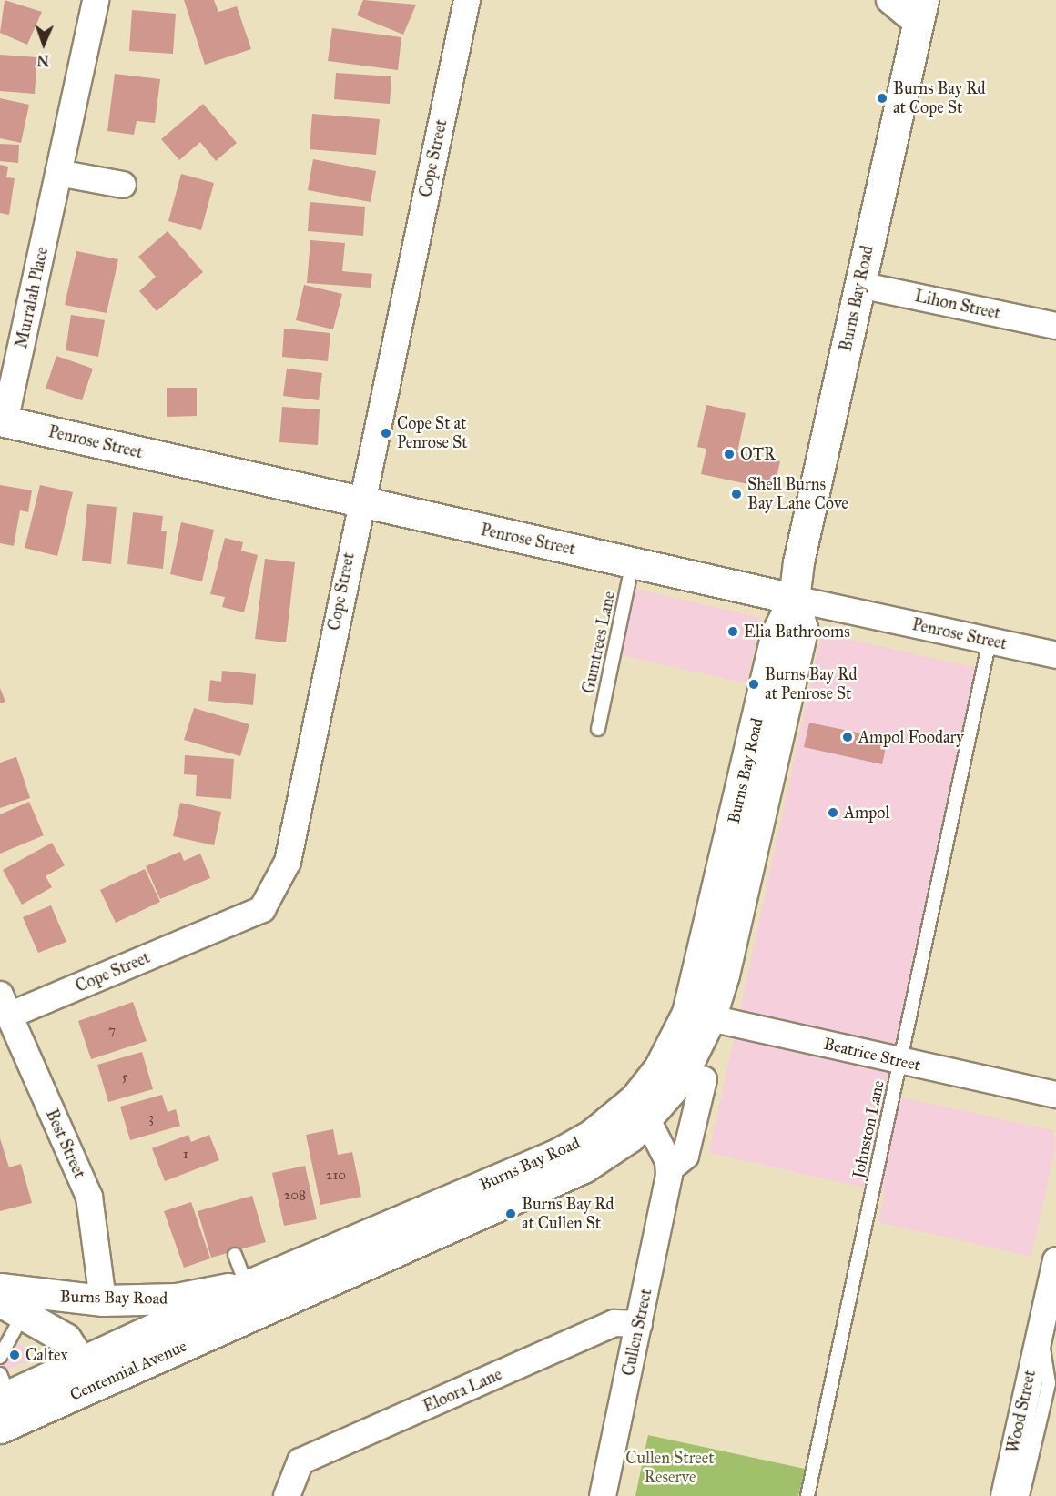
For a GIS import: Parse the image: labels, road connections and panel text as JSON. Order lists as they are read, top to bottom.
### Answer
{
  "streets": {
    "main road": ["Burns Bay Road", "Penrose Street", "Centennial Avenue"],
    "street": [
      "Cope Street",
      "Murralah Place",
      "Lihon Street",
      "Beatrice Street",
      "Best Street",
      "Cullen Street",
      "Eloora Lane",
      "Wood Street"
    ],
    "lane": ["Gumtrees Lane", "Johnston Lane"]
  },
  "crossings": [
    ["Cope Street", "Penrose Street"],
    ["Cope Street", "Best Street"],
    ["Murralah Place", "Penrose Street"],
    ["Burns Bay Road", "Lihon Street"],
    ["Burns Bay Road", "Penrose Street"],
    ["Burns Bay Road", "Beatrice Street"],
    ["Burns Bay Road", "Best Street"],
    ["Burns Bay Road", "Centennial Avenue"],
    ["Penrose Street", "Gumtrees Lane"],
    ["Penrose Street", "Johnston Lane"],
    ["Beatrice Street", "Johnston Lane"],
    ["Cullen Street", "Eloora Lane"]
  ],
  "parks": ["Cullen Street Reserve"],
  "places": [
    "Burns Bay Rd at Cope St",
    "Cope St at Penrose St",
    "OTR",
    "Shell Burns Bay Lane Cove",
    "Elia Bathrooms",
    "Burns Bay Rd at Penrose St",
    "Ampol Foodary",
    "Ampol",
    "Burns Bay Rd at Cullen St",
    "Caltex"
  ],
  "house_numbers": [
    "7",
    "5",
    "3",
    "1",
    "210",
    "208"
  ],
  "north": "bottom"
}
